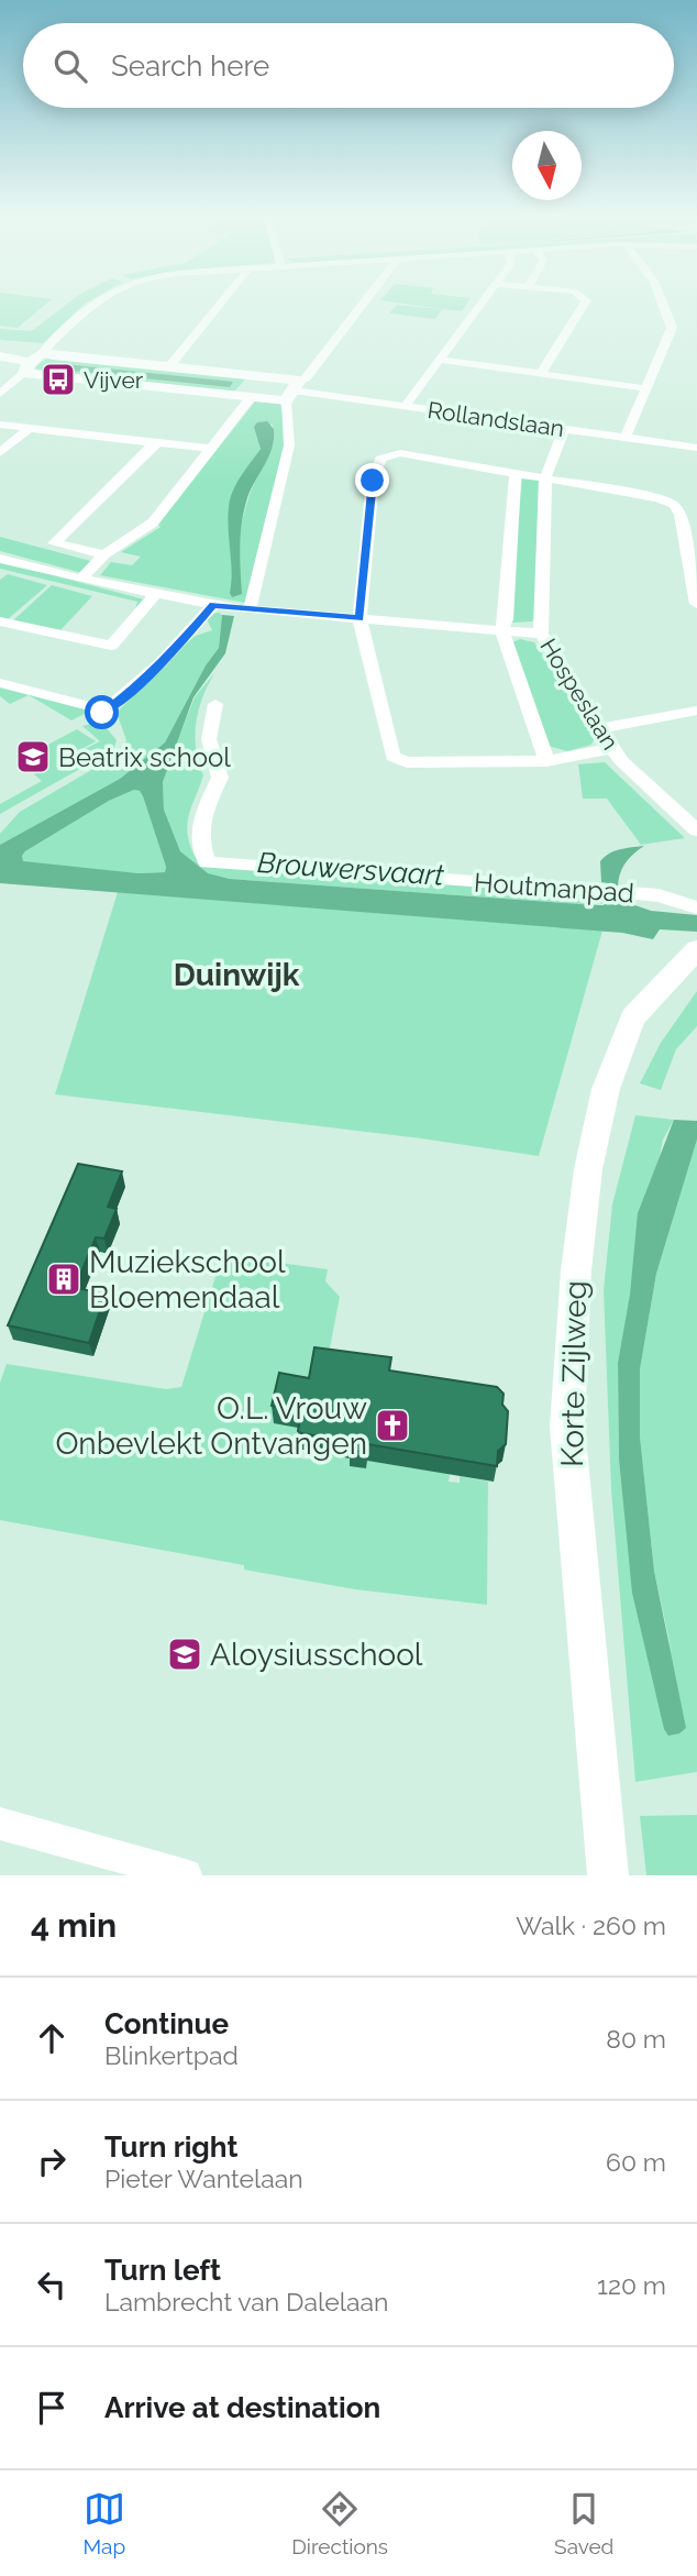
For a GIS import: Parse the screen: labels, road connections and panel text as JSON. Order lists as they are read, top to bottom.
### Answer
{
  "streets": {
    "street": [
      "Rollandslaan",
      "Hospeslaan",
      "Houtmanpad",
      "Korte Zijlweg"
    ]
  },
  "crossings": [
    ["Rollandslaan", "Hospeslaan"]
  ],
  "districts": ["Duinwijk"],
  "water": ["Brouwersvaart"],
  "places": {
    "bus stop": ["Vijver"],
    "school or university": ["Beatrix school", "Aloysiusschool"],
    "building": ["Muziekschool Bloemendaal"],
    "church": ["O.L. Vrouw Onbevlekt Ontvangen"]
  },
  "north": "bottom",
  "page": {
    "search": "Search here",
    "heading": ["4 min", "Walk · 260 m"],
    "list": [
      ["Continue", "Blinkertpad", "80 m"],
      ["Turn right", "Pieter Wantelaan", "60 m"],
      ["Turn left", "Lambrecht van Dalelaan", "120 m"],
      "Arrive at destination"
    ],
    "nav": ["Map", "Directions", "Saved"]
  }
}
